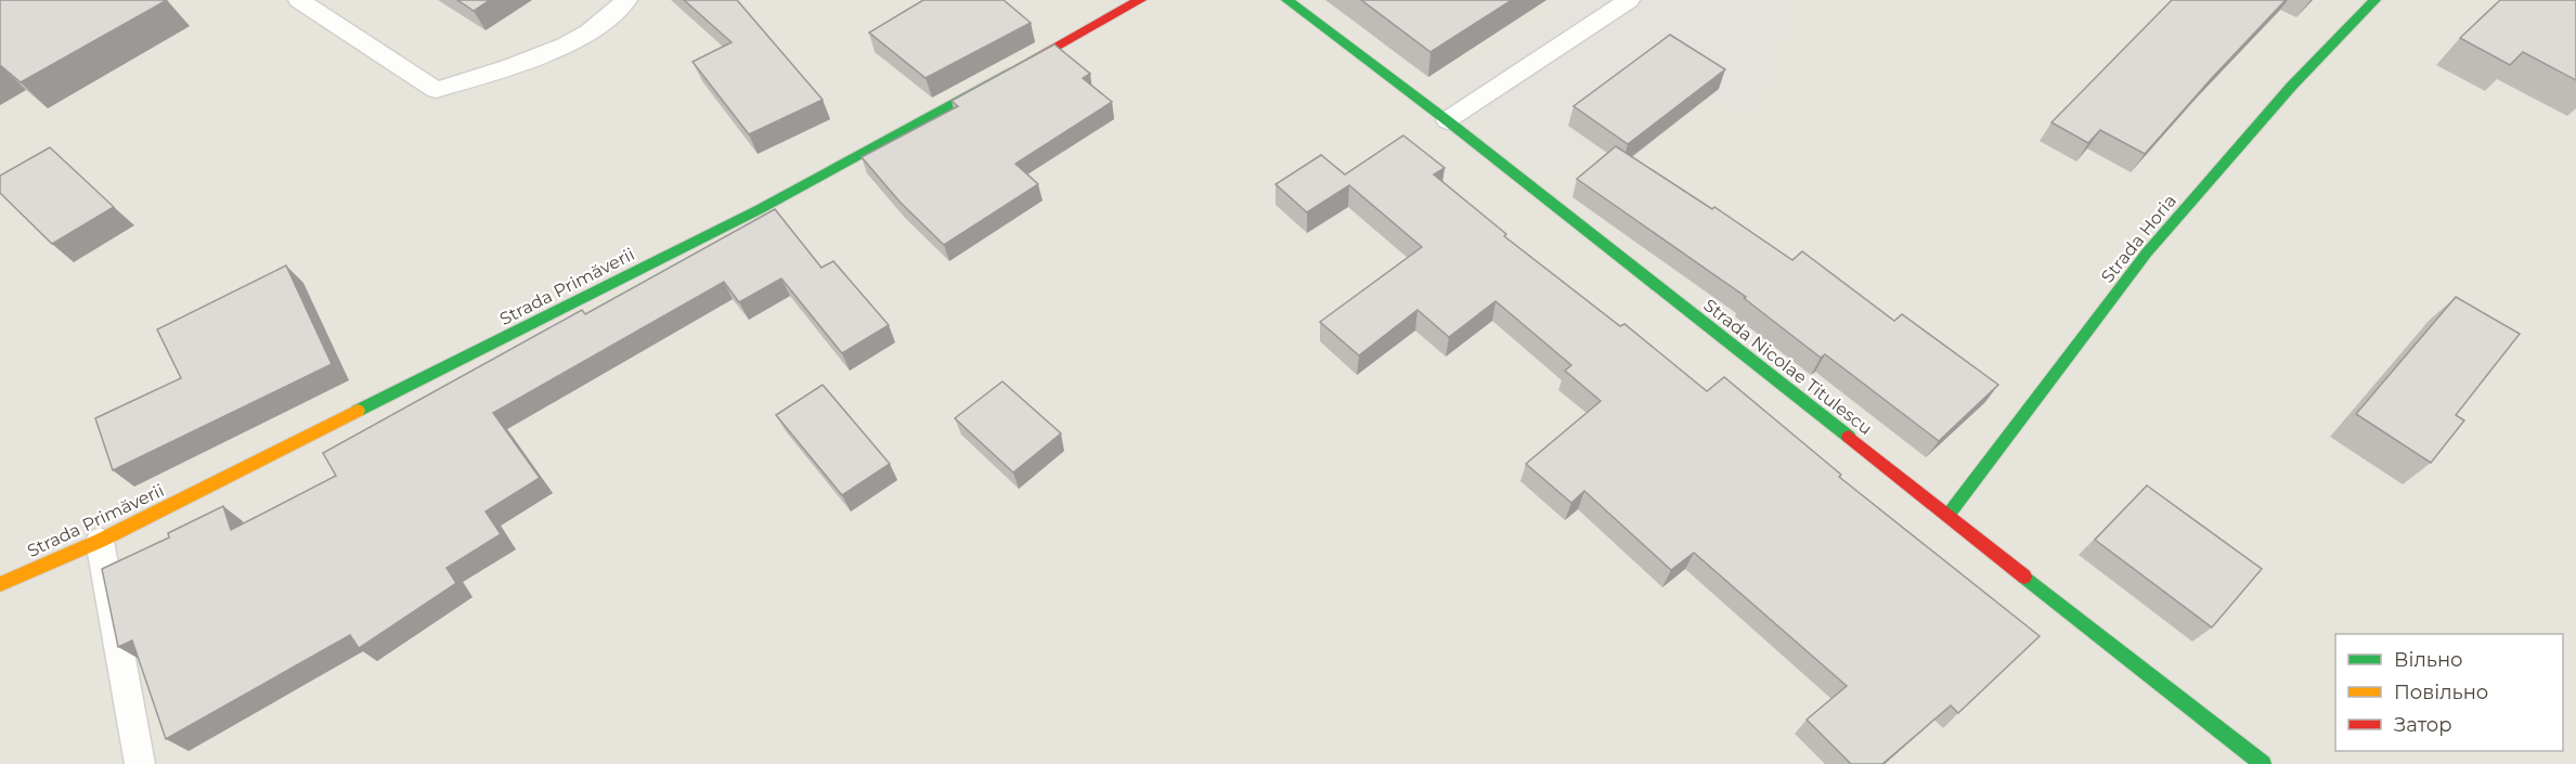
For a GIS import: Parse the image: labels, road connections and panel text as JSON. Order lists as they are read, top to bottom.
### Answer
{
  "streets": {
    "street": ["Strada Horia", "Strada Primăverii", "Strada Nicolae Titulescu"]
  },
  "crossings": [
    ["Strada Horia", "Strada Nicolae Titulescu"]
  ],
  "legend": ["Вільно", "Повільно", "Затор"]
}
